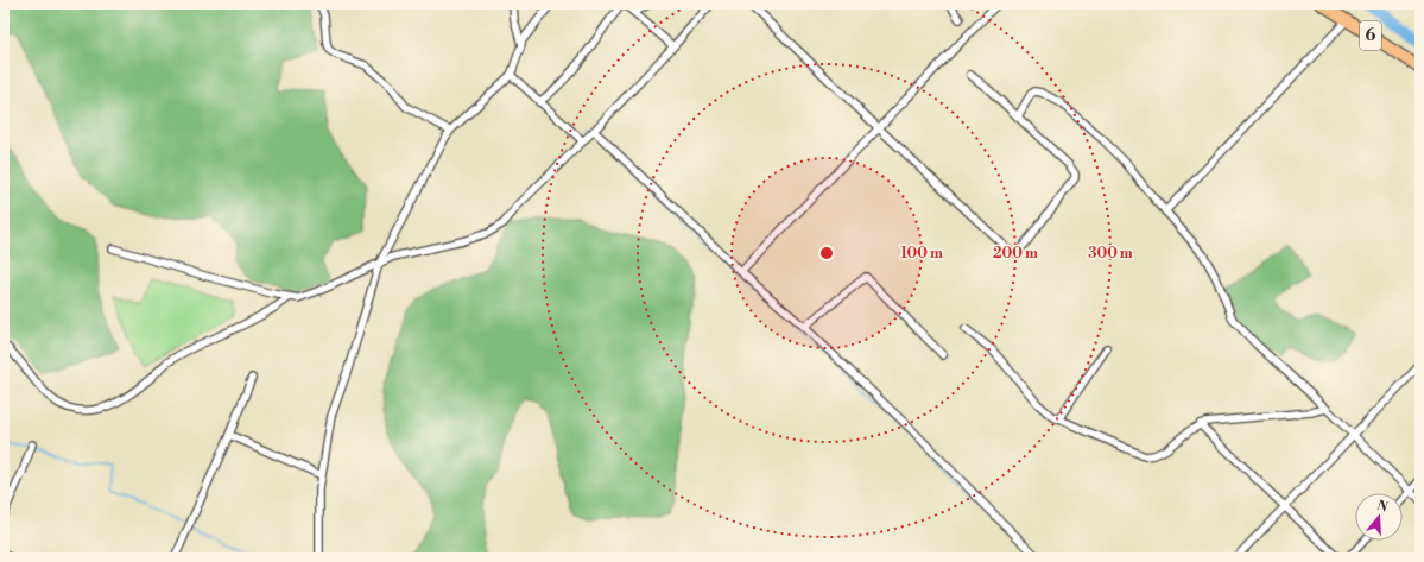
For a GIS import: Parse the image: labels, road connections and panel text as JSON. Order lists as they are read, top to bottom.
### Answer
{
  "streets": {
    "main road": ["6"]
  },
  "north": "top",
  "rings": ["100 m", "200 m", "300 m"]
}
